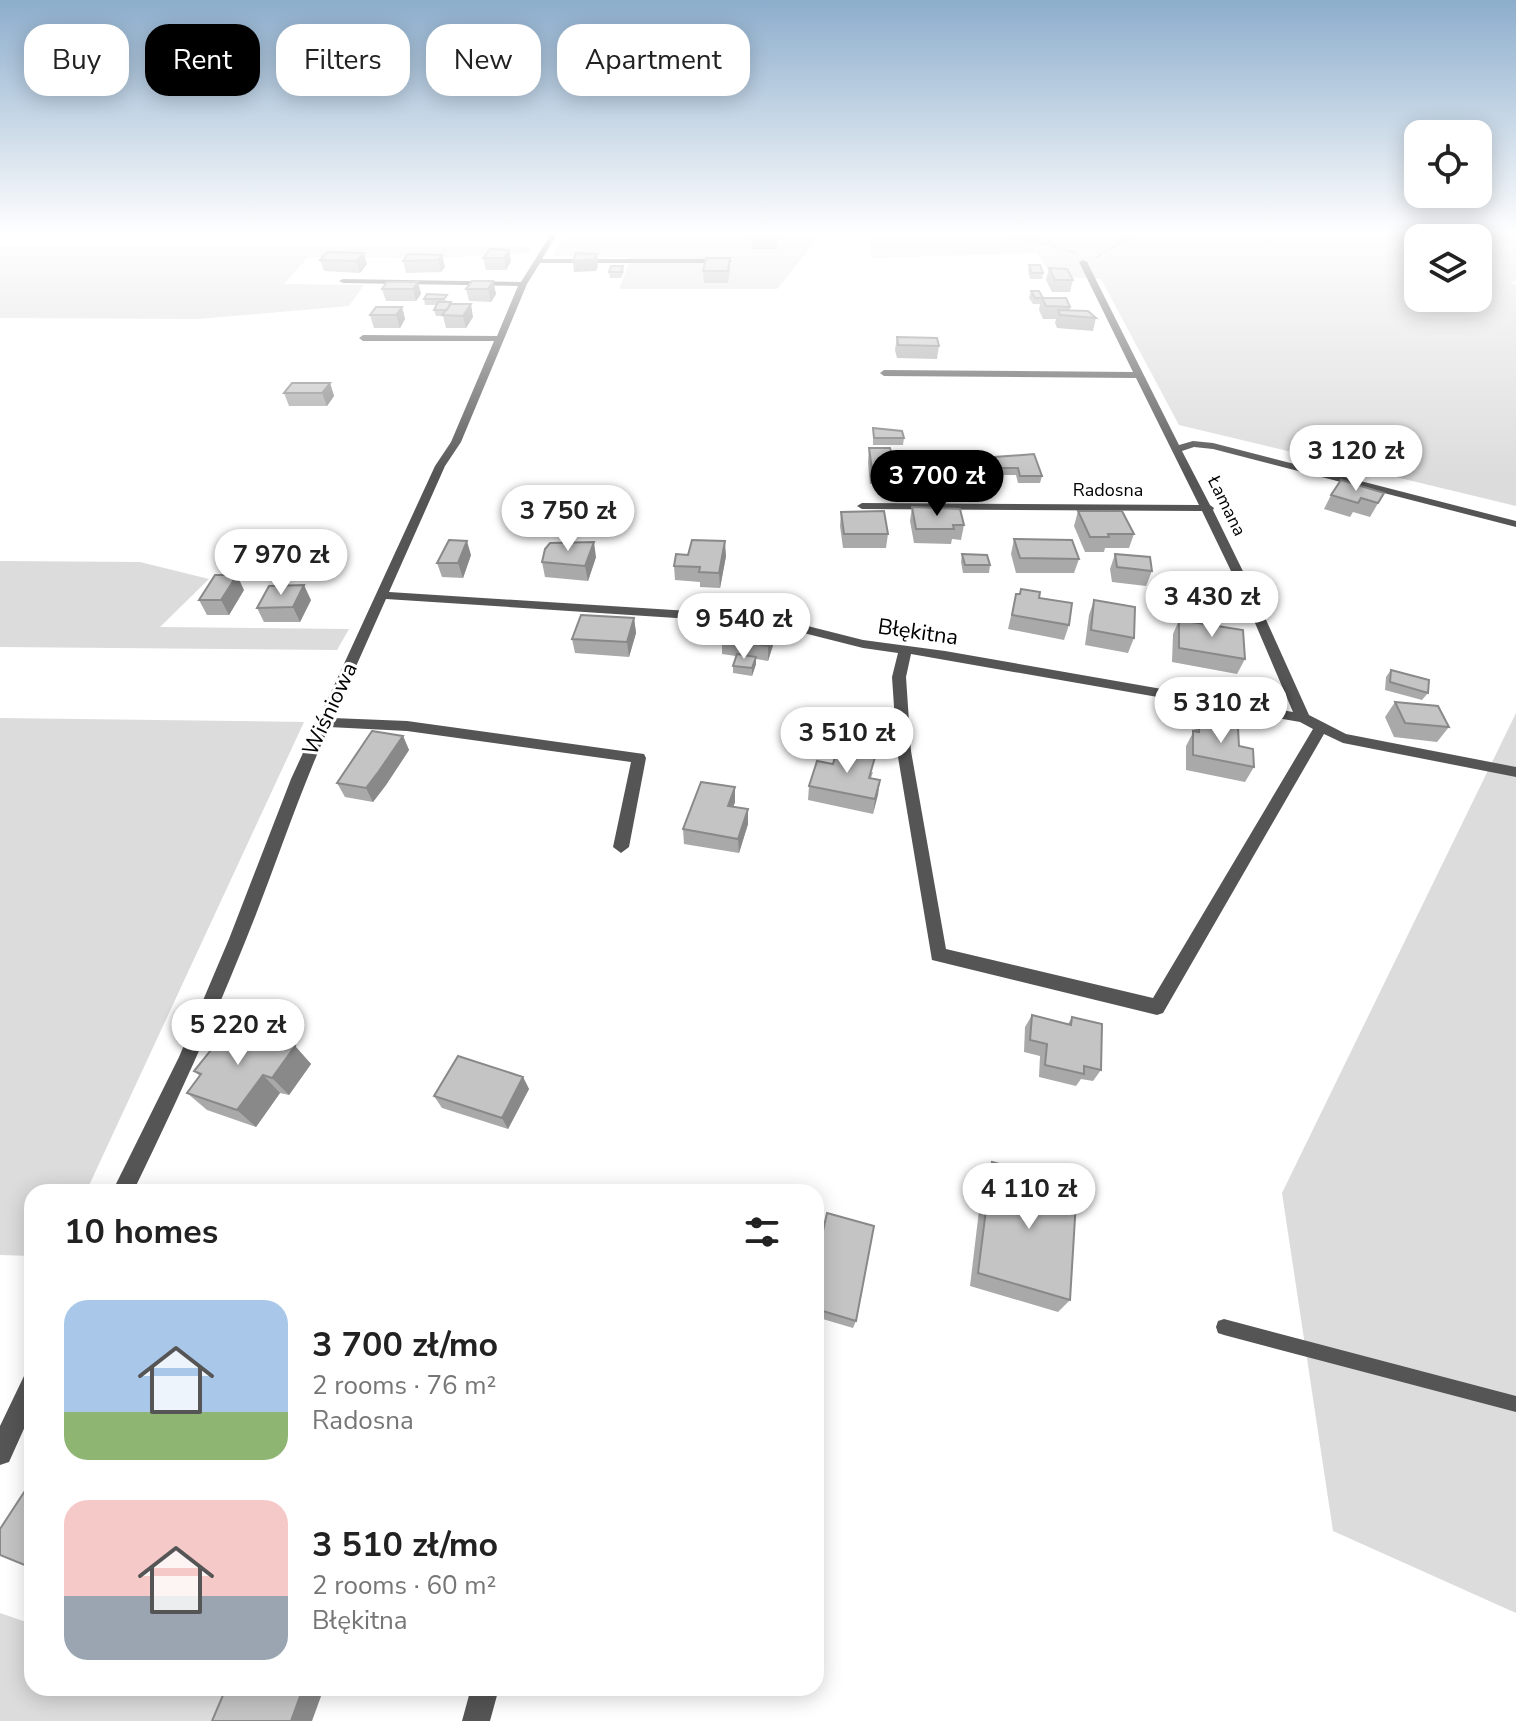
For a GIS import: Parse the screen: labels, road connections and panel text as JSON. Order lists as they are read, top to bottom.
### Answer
{
  "streets": {
    "street": [
      "Radosna",
      "Łamana",
      "Błękitna",
      "Wiśniowa"
    ]
  },
  "crossings": [
    ["Radosna", "Łamana"],
    ["Łamana", "Błękitna"],
    ["Błękitna", "Wiśniowa"]
  ],
  "page": {
    "chip": [
      "Buy",
      "Rent",
      "Filters",
      "New",
      "Apartment"
    ],
    "price": [
      "3 120 zł",
      "3 700 zł",
      "3 750 zł",
      "7 970 zł",
      "3 430 zł",
      "9 540 zł",
      "5 310 zł",
      "3 510 zł",
      "5 220 zł",
      "4 110 zł"
    ],
    "heading": "10 homes",
    "list": [
      {
        "name": "3 700 zł/mo",
        "note": "2 rooms · 76 m² · Radosna"
      },
      {
        "name": "3 510 zł/mo",
        "note": "2 rooms · 60 m² · Błękitna"
      }
    ]
  }
}
